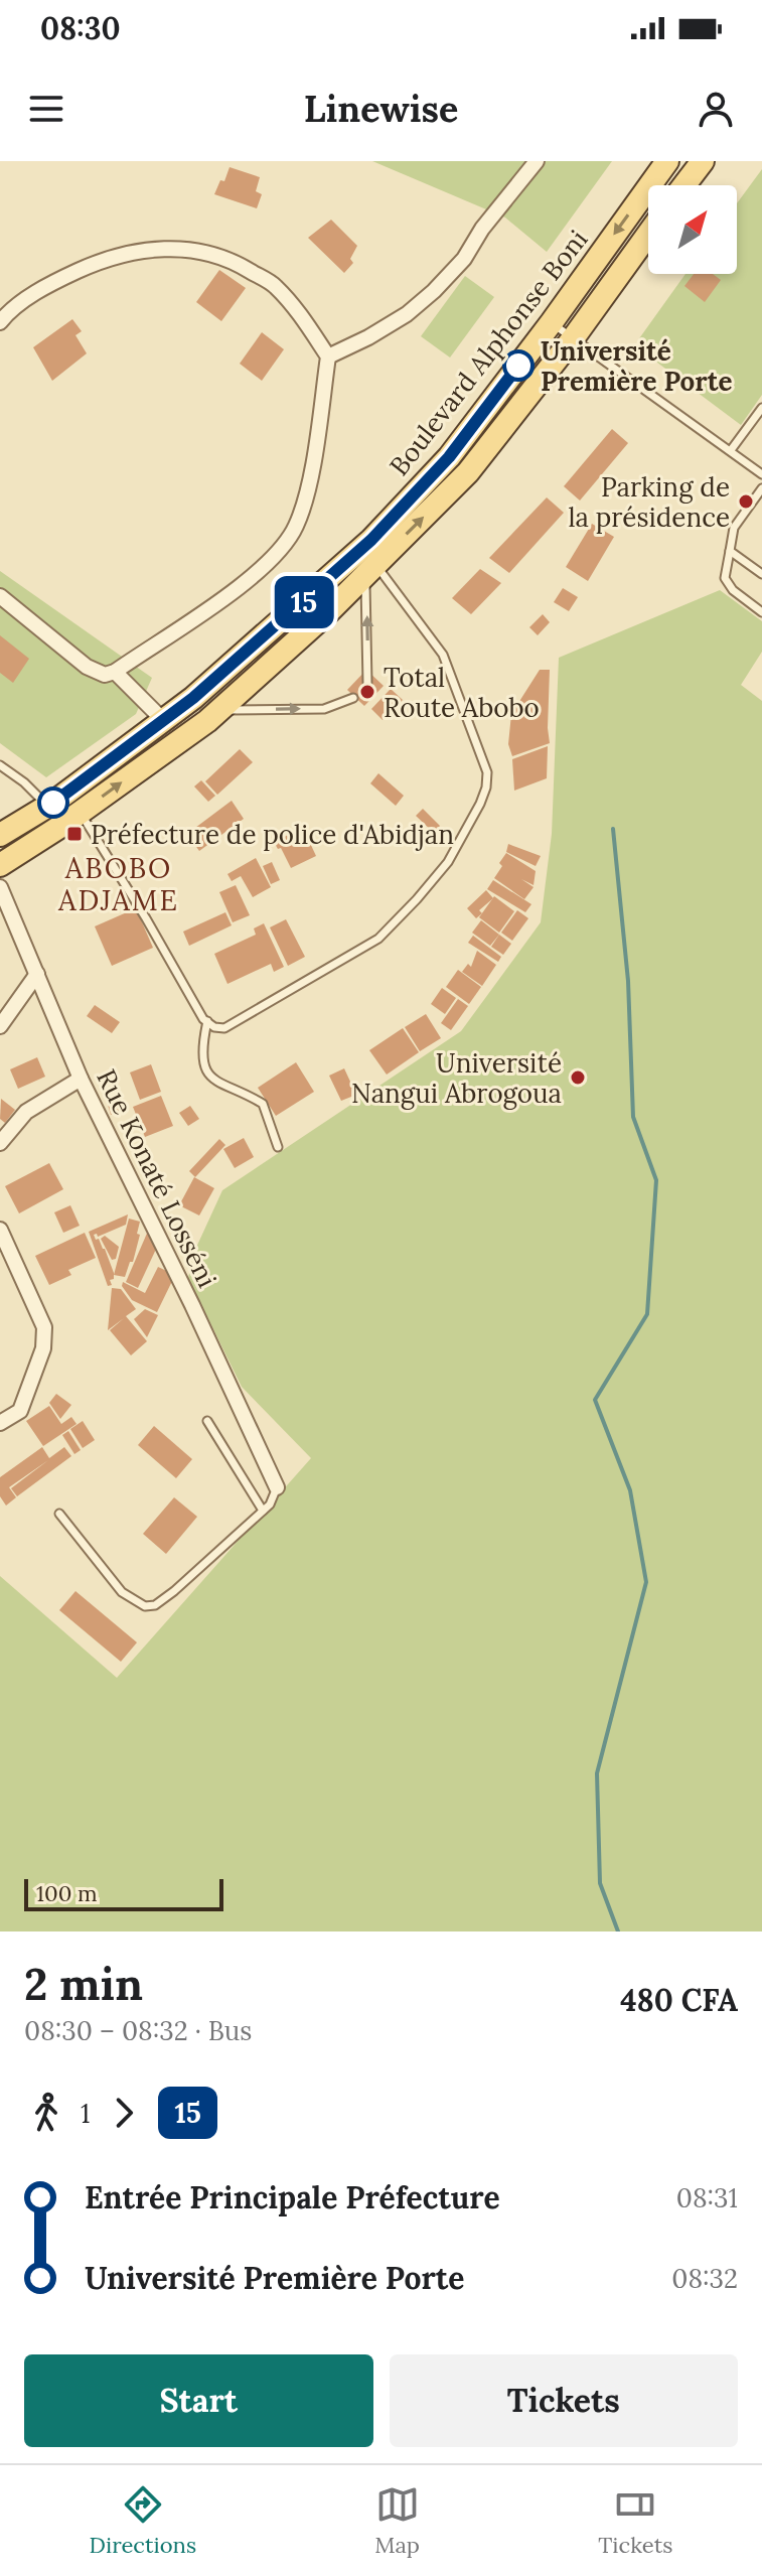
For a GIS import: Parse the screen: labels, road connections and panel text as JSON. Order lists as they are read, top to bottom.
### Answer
{
  "streets": {
    "main road": ["Boulevard Alphonse Boni"],
    "street": ["Rue Konaté Losséni"]
  },
  "districts": ["ABOBO ADJAME"],
  "places": {
    "other": [
      "Université Première Porte",
      "Parking de la présidence",
      "Total Route Abobo",
      "Université Nangui Abrogoua"
    ],
    "transit": ["Préfecture de police d'Abidjan"]
  },
  "lines": ["bus line 15"],
  "scale_bar": "100 m",
  "north": "top right",
  "page": {
    "status": "08:30",
    "header": "Linewise",
    "on_map": "15",
    "scale": "100 m",
    "heading": ["2 min", "08:30 – 08:32 · Bus", "480 CFA"],
    "legs": ["1", "15"],
    "list": [
      {
        "name": "Entrée Principale Préfecture",
        "value": "08:31"
      },
      {
        "name": "Université Première Porte",
        "value": "08:32"
      }
    ],
    "buttons": ["Start", "Tickets"],
    "tabs": ["Directions", "Map", "Tickets"]
  }
}
